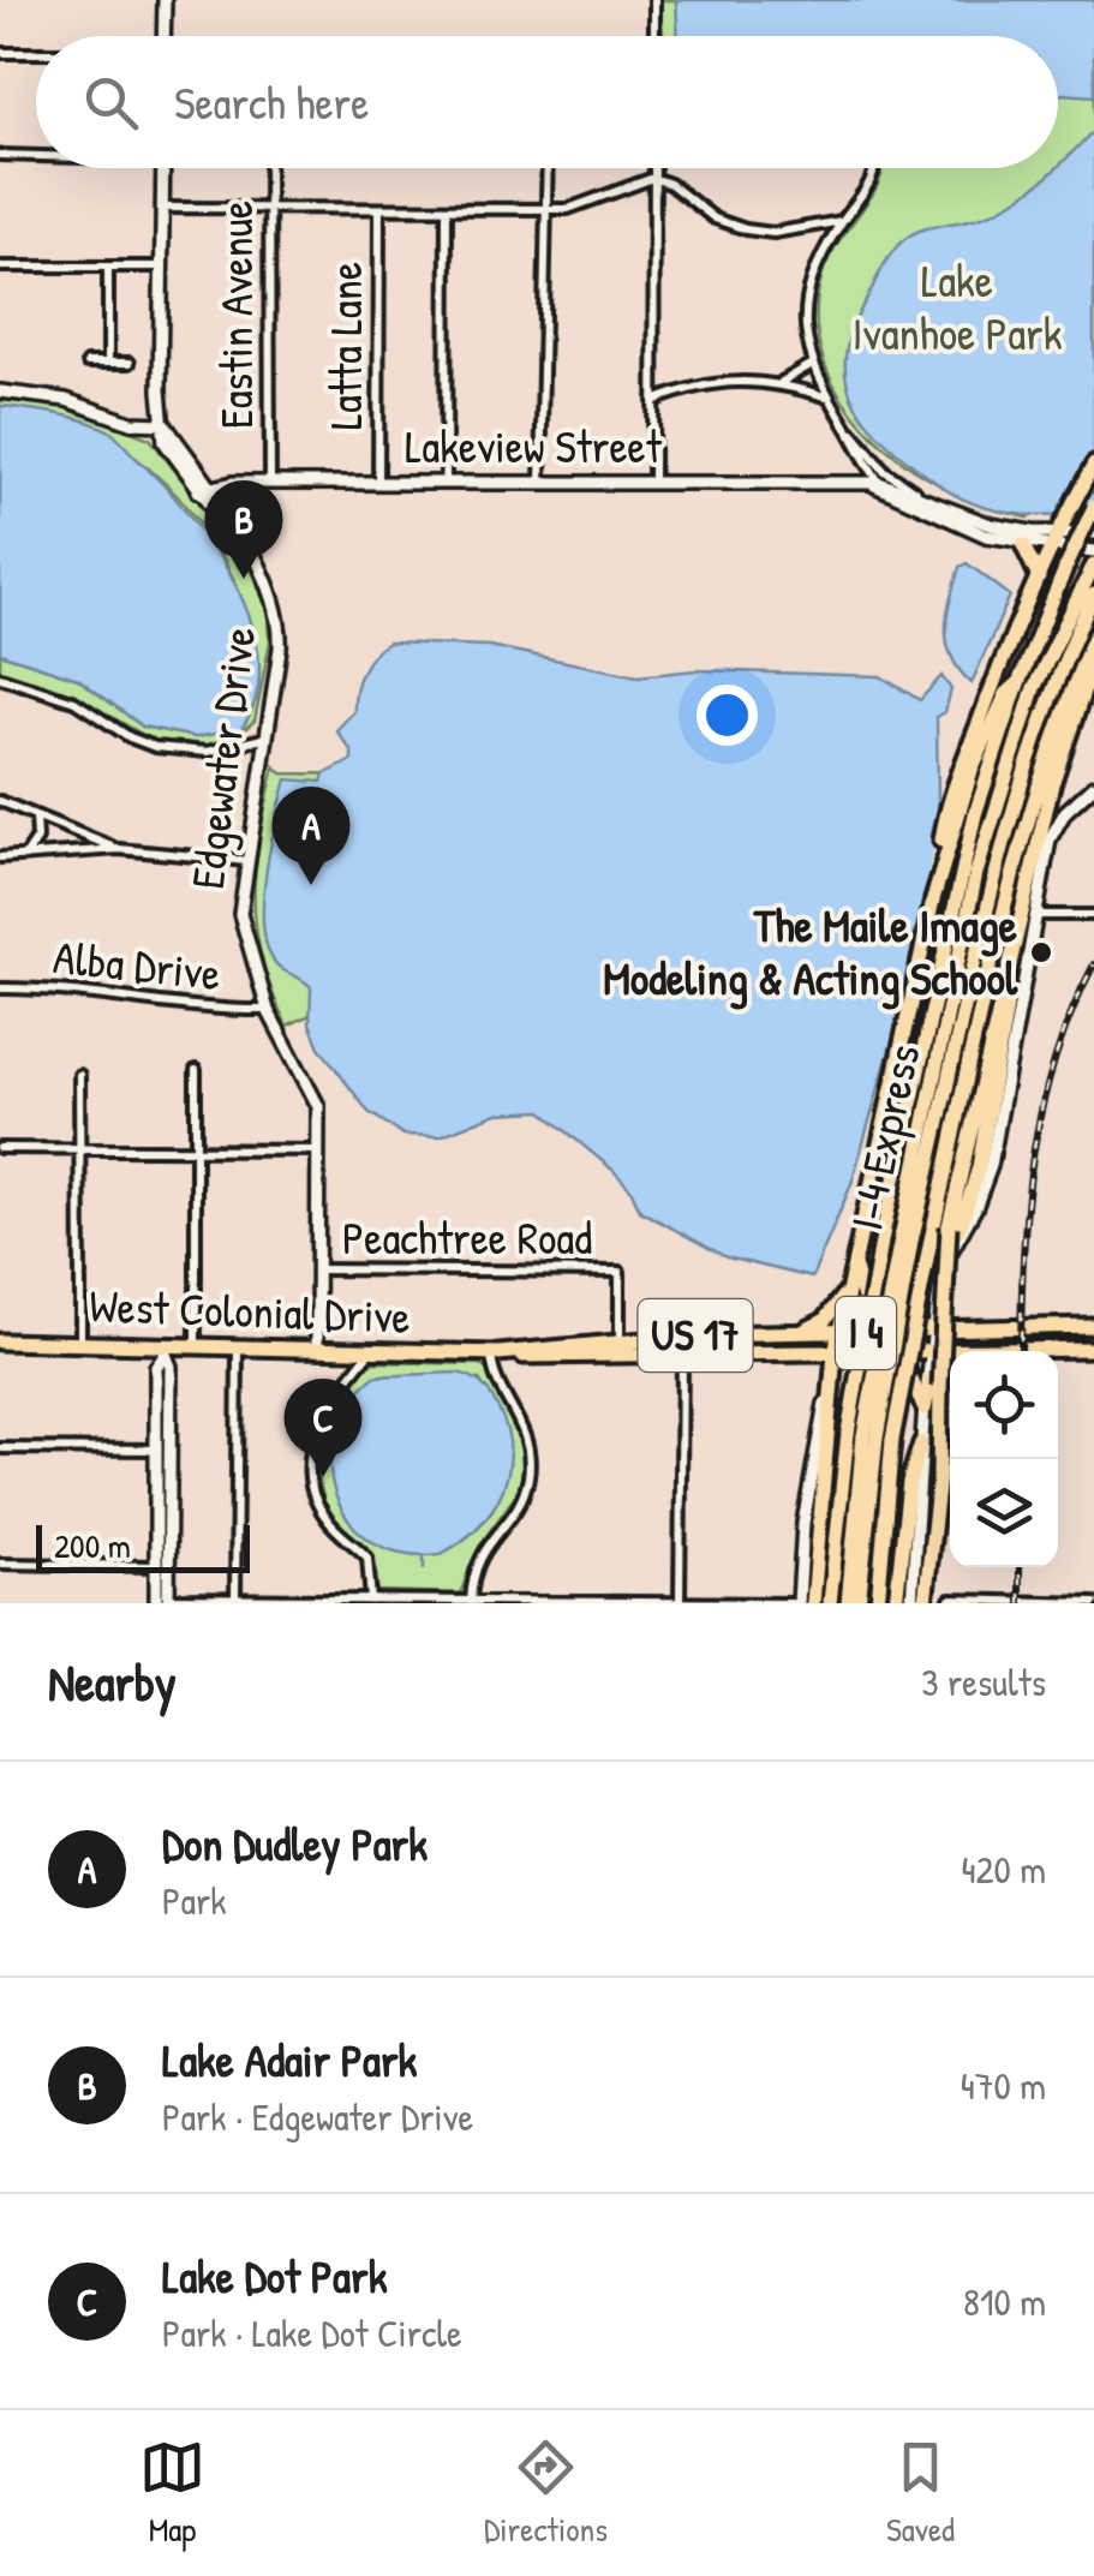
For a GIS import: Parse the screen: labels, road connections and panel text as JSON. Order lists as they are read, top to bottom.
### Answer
{
  "streets": {
    "highway": [
      "I-4 Express",
      "West Colonial Drive",
      "I 4",
      "US 17"
    ],
    "street": [
      "Eastin Avenue",
      "Latta Lane",
      "Lakeview Street",
      "Edgewater Drive",
      "Alba Drive",
      "Peachtree Road"
    ]
  },
  "crossings": [
    ["Eastin Avenue", "Lakeview Street"],
    ["Latta Lane", "Lakeview Street"],
    ["Lakeview Street", "Edgewater Drive"],
    ["Edgewater Drive", "Alba Drive"],
    ["Edgewater Drive", "Peachtree Road"],
    ["Edgewater Drive", "West Colonial Drive"],
    ["I-4 Express", "I 4"],
    ["Peachtree Road", "West Colonial Drive"]
  ],
  "parks": ["Lake Ivanhoe Park"],
  "places": ["The Maile Image Modeling & Acting School"],
  "scale_bar": "200 m",
  "page": {
    "search": "Search here",
    "pins": ["B", "A", "C"],
    "scale": "200 m",
    "heading": ["Nearby", "3 results"],
    "list": [
      {
        "mark": "A",
        "name": "Don Dudley Park",
        "note": "Park",
        "value": "420 m"
      },
      {
        "mark": "B",
        "name": "Lake Adair Park",
        "note": "Park · Edgewater Drive",
        "value": "470 m"
      },
      {
        "mark": "C",
        "name": "Lake Dot Park",
        "note": "Park · Lake Dot Circle",
        "value": "810 m"
      }
    ],
    "nav": ["Map", "Directions", "Saved"]
  }
}
